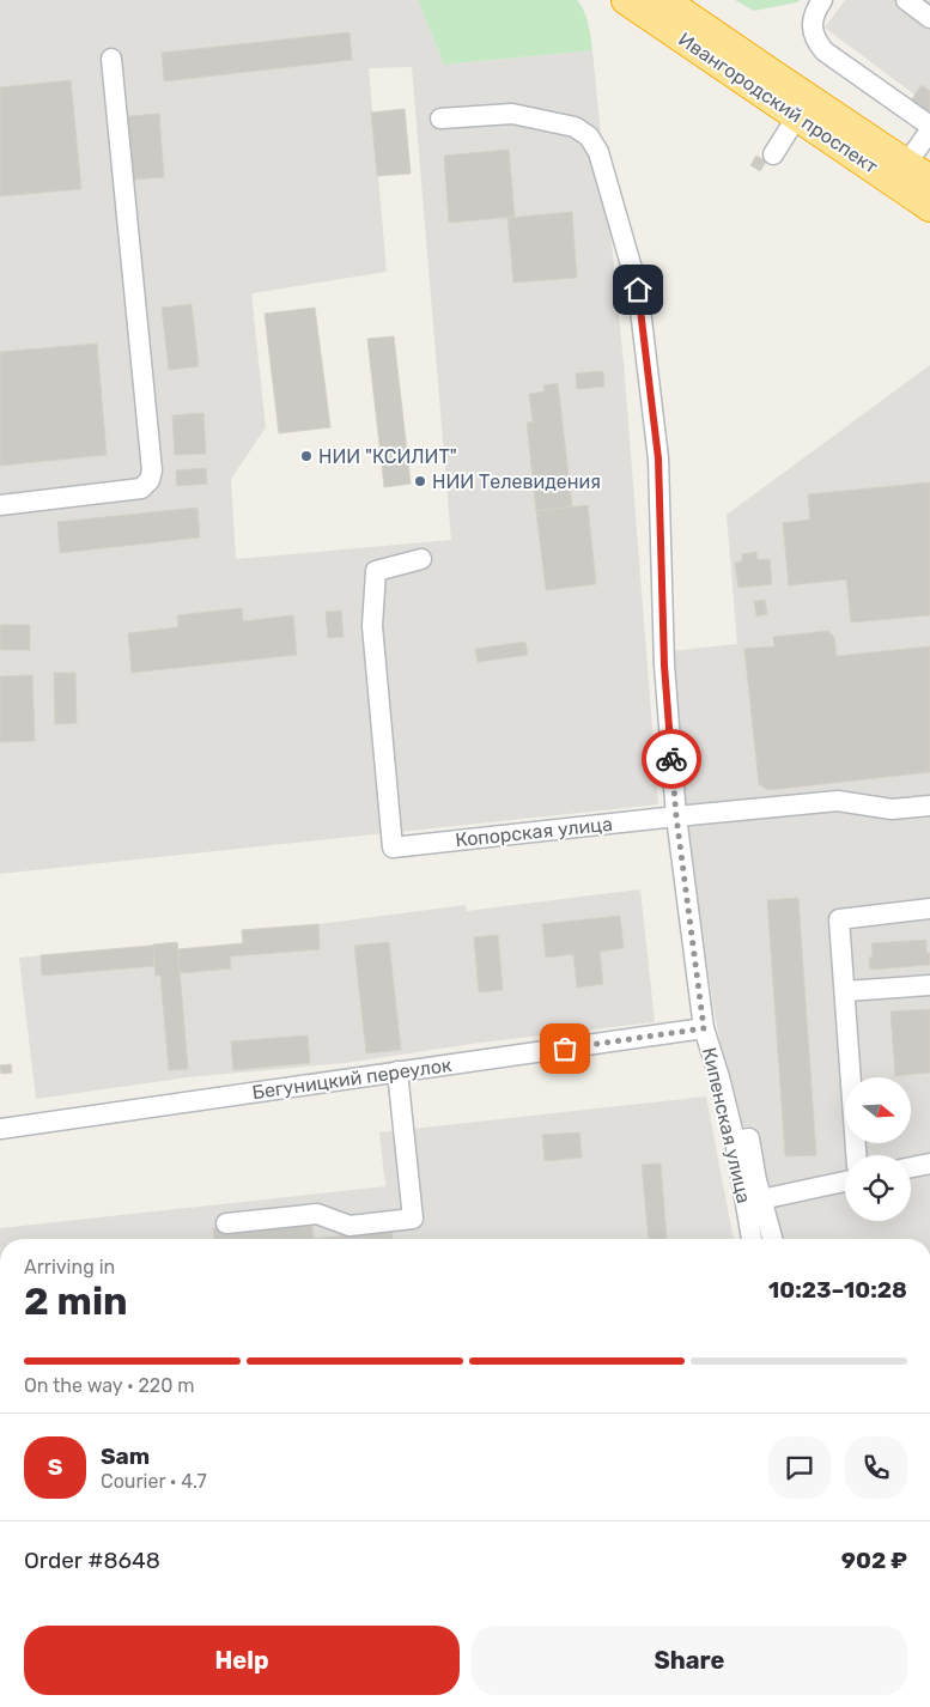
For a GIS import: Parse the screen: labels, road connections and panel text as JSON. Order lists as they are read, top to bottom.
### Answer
{
  "streets": {
    "highway": ["Ивангородский проспект"],
    "street": ["Копорская улица", "Бегуницкий переулок", "Кипенская улица"]
  },
  "crossings": [
    ["Копорская улица", "Кипенская улица"],
    ["Бегуницкий переулок", "Кипенская улица"]
  ],
  "places": ["НИИ \"КСИЛИТ\"", "НИИ Телевидения"],
  "north": "right",
  "page": {
    "heading": ["2 min", "Arriving in", "10:23–10:28"],
    "panel": [
      "Sam",
      "Courier · 4.7",
      "Order #8648",
      "902 ₽"
    ],
    "bar": "On the way · 220 m",
    "round": "S",
    "buttons": ["Help", "Share"]
  }
}
